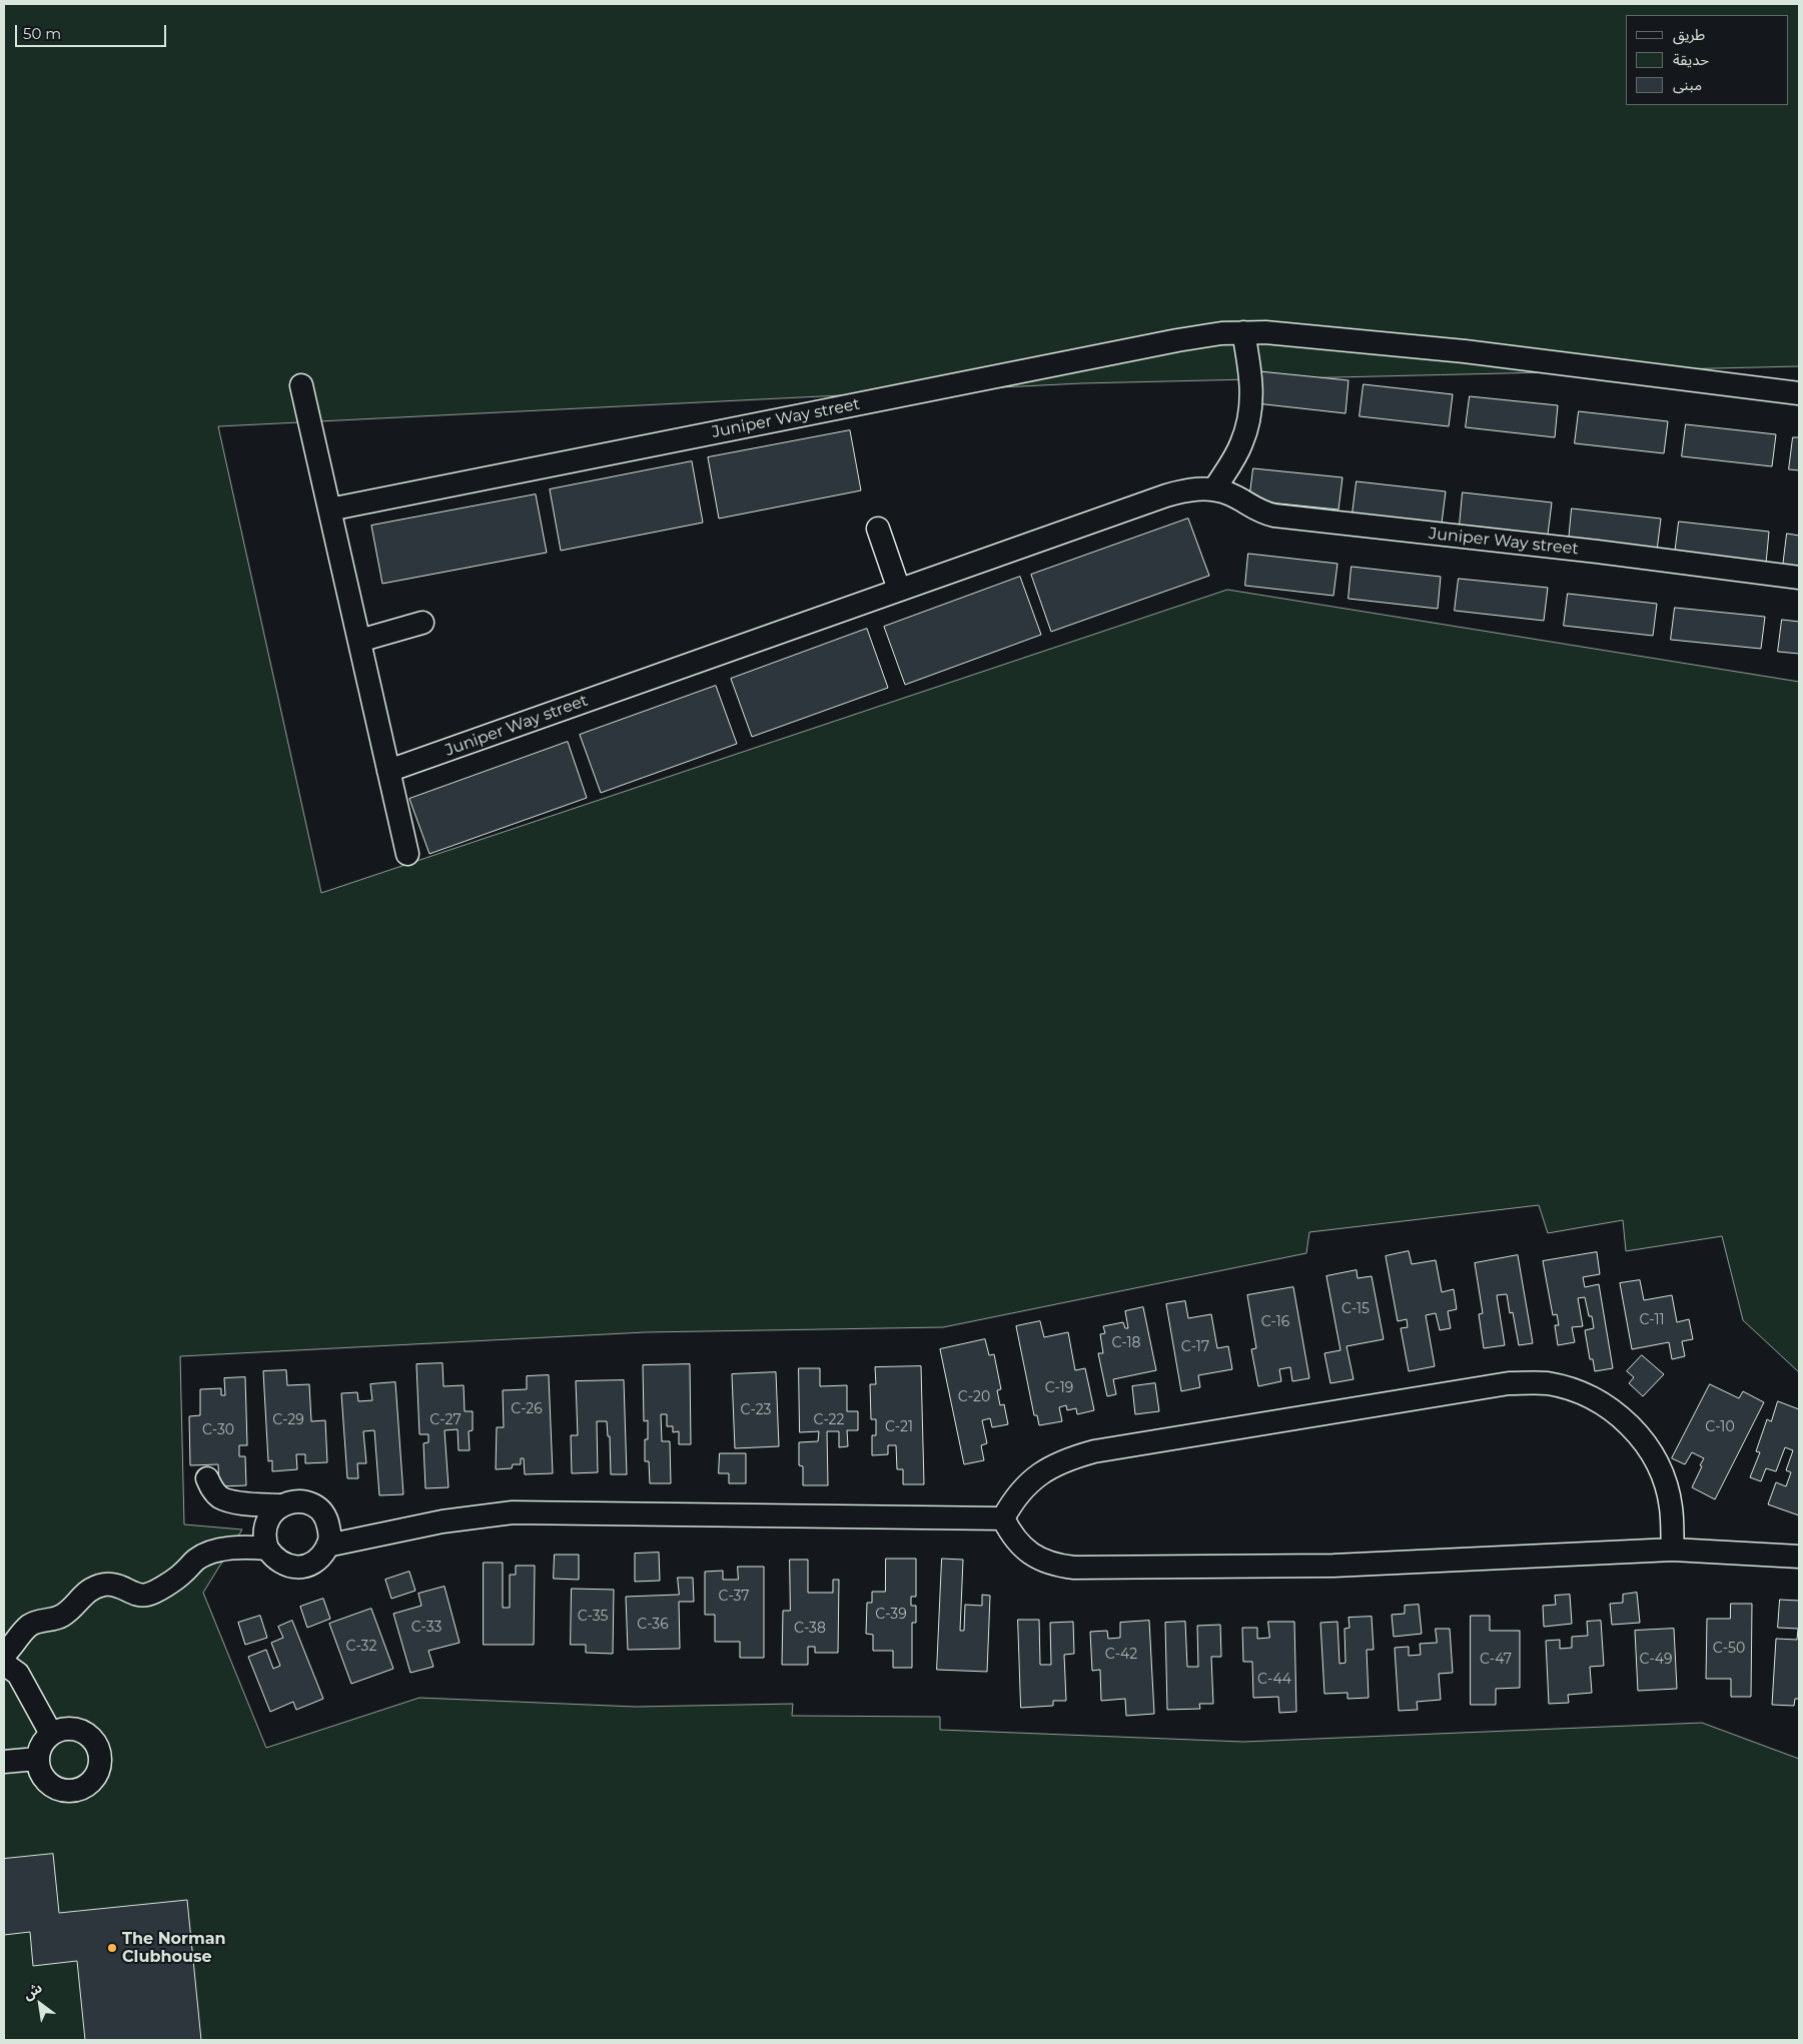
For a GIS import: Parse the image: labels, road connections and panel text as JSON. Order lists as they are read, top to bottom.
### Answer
{
  "streets": {
    "street": ["Juniper Way street"]
  },
  "places": ["The Norman Clubhouse"],
  "house_numbers": [
    "C-15",
    "C-11",
    "C-16",
    "C-18",
    "C-17",
    "C-19",
    "C-20",
    "C-26",
    "C-23",
    "C-29",
    "C-27",
    "C-22",
    "C-21",
    "C-10",
    "C-30",
    "C-37",
    "C-39",
    "C-35",
    "C-36",
    "C-33",
    "C-38",
    "C-32",
    "C-50",
    "C-42",
    "C-47",
    "C-49",
    "C-44"
  ],
  "legend": ["طريق", "حديقة", "مبنى"],
  "scale_bar": "50 m",
  "north": "top left"
}
